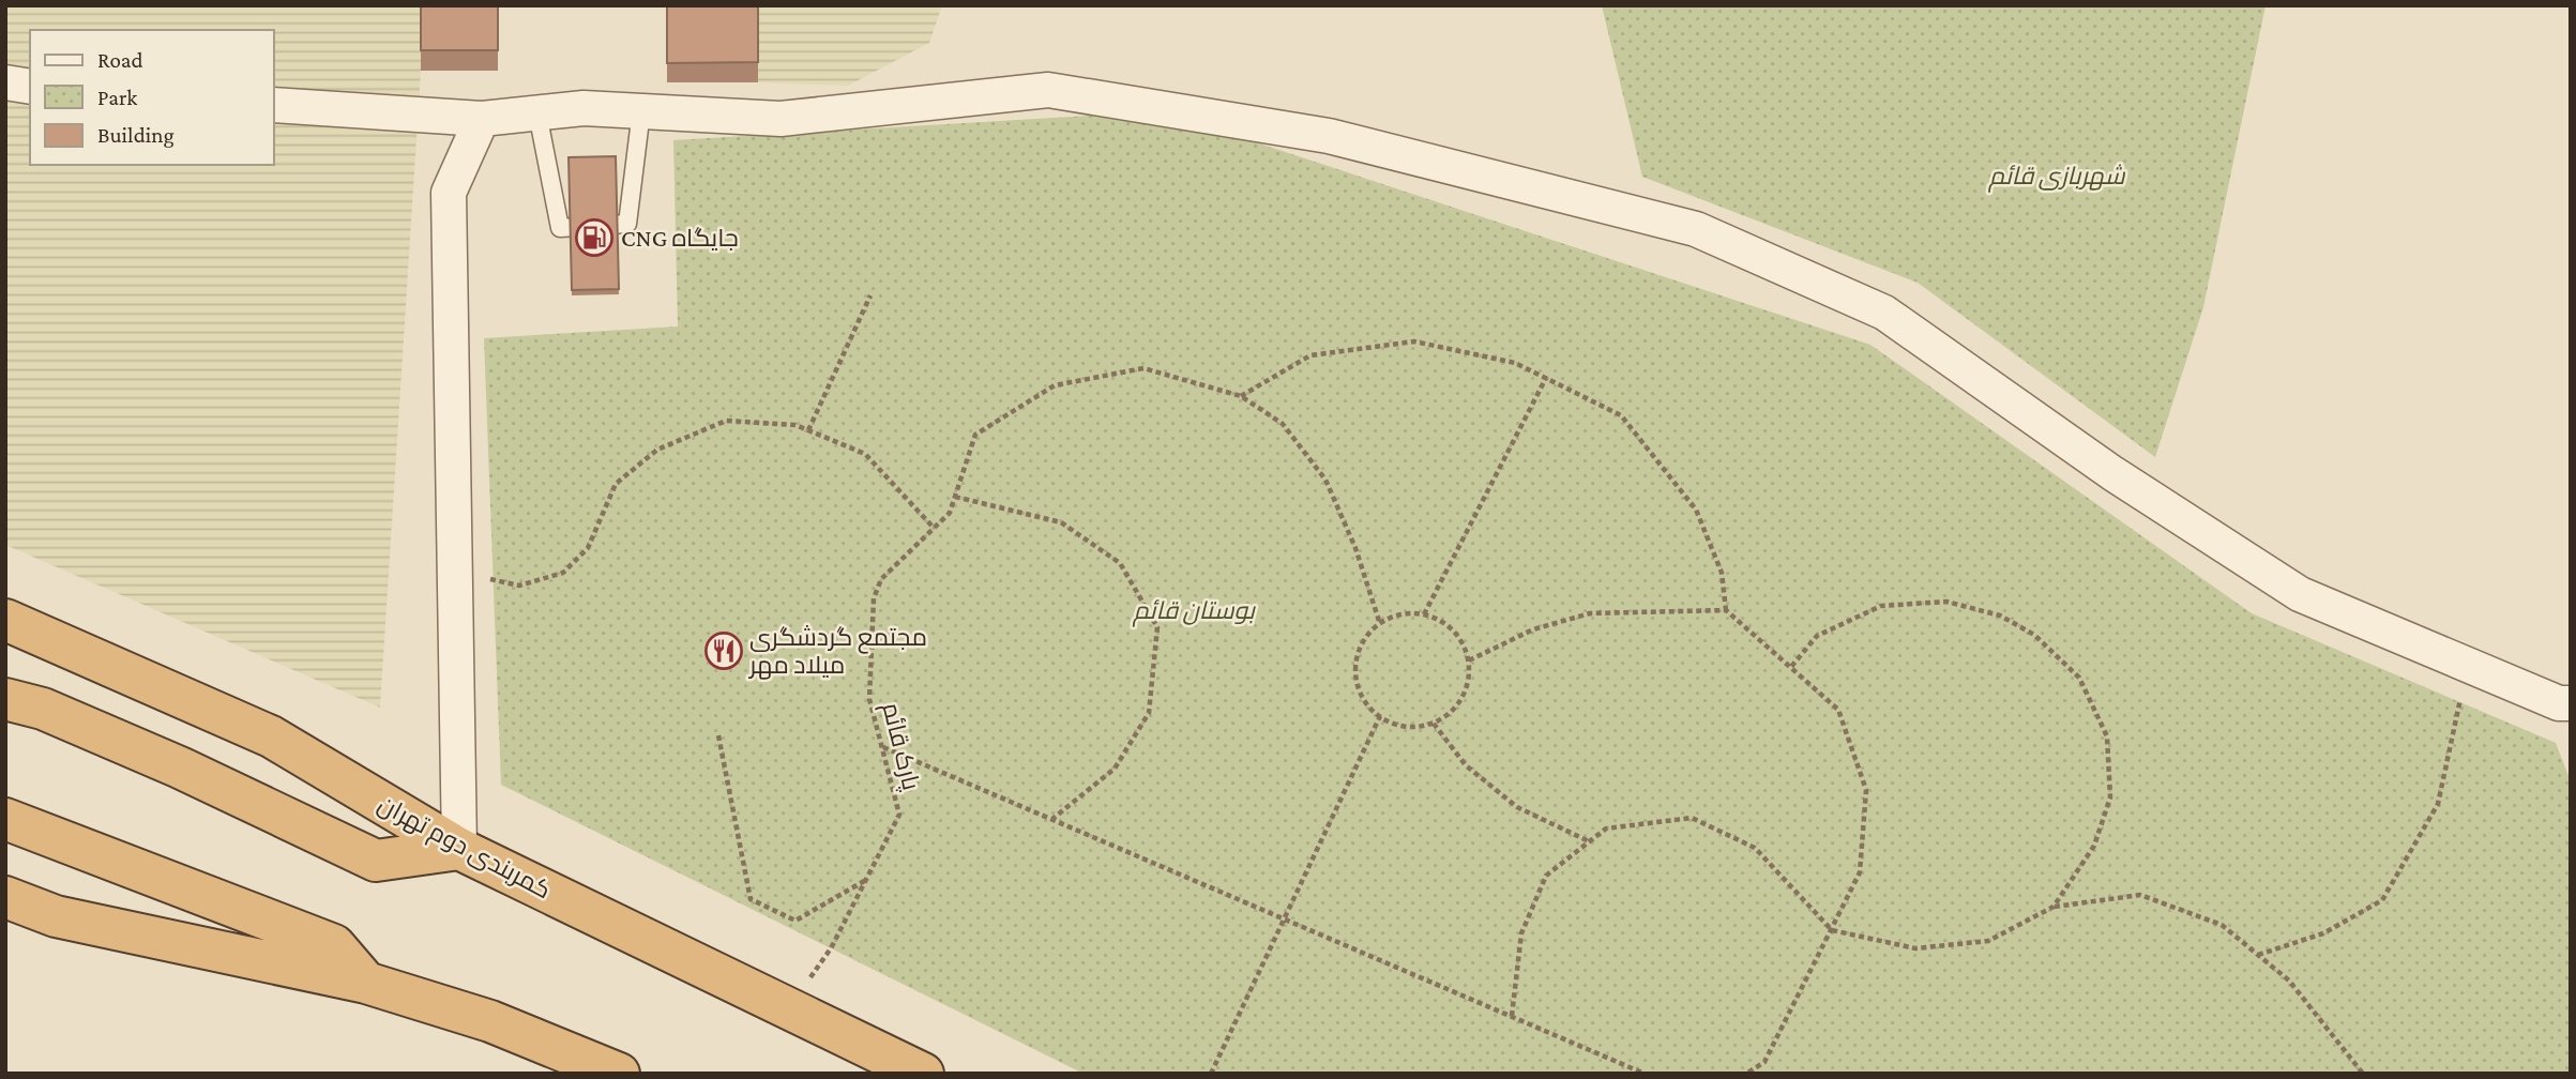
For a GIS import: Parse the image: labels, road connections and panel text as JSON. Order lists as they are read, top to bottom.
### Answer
{
  "streets": {
    "highway": ["کمربندی دوم تهران"],
    "path": ["پارک قائم"]
  },
  "crossings": [
    ["پارک قائم", "کمربندی دوم تهران"]
  ],
  "parks": ["شهربازی قائم", "بوستان قائم"],
  "places": {
    "fuel station": ["CNG جایگاه"],
    "restaurant": ["مجتمع گردشگری میلاد مهر"]
  },
  "legend": ["Road", "Park", "Building"]
}
